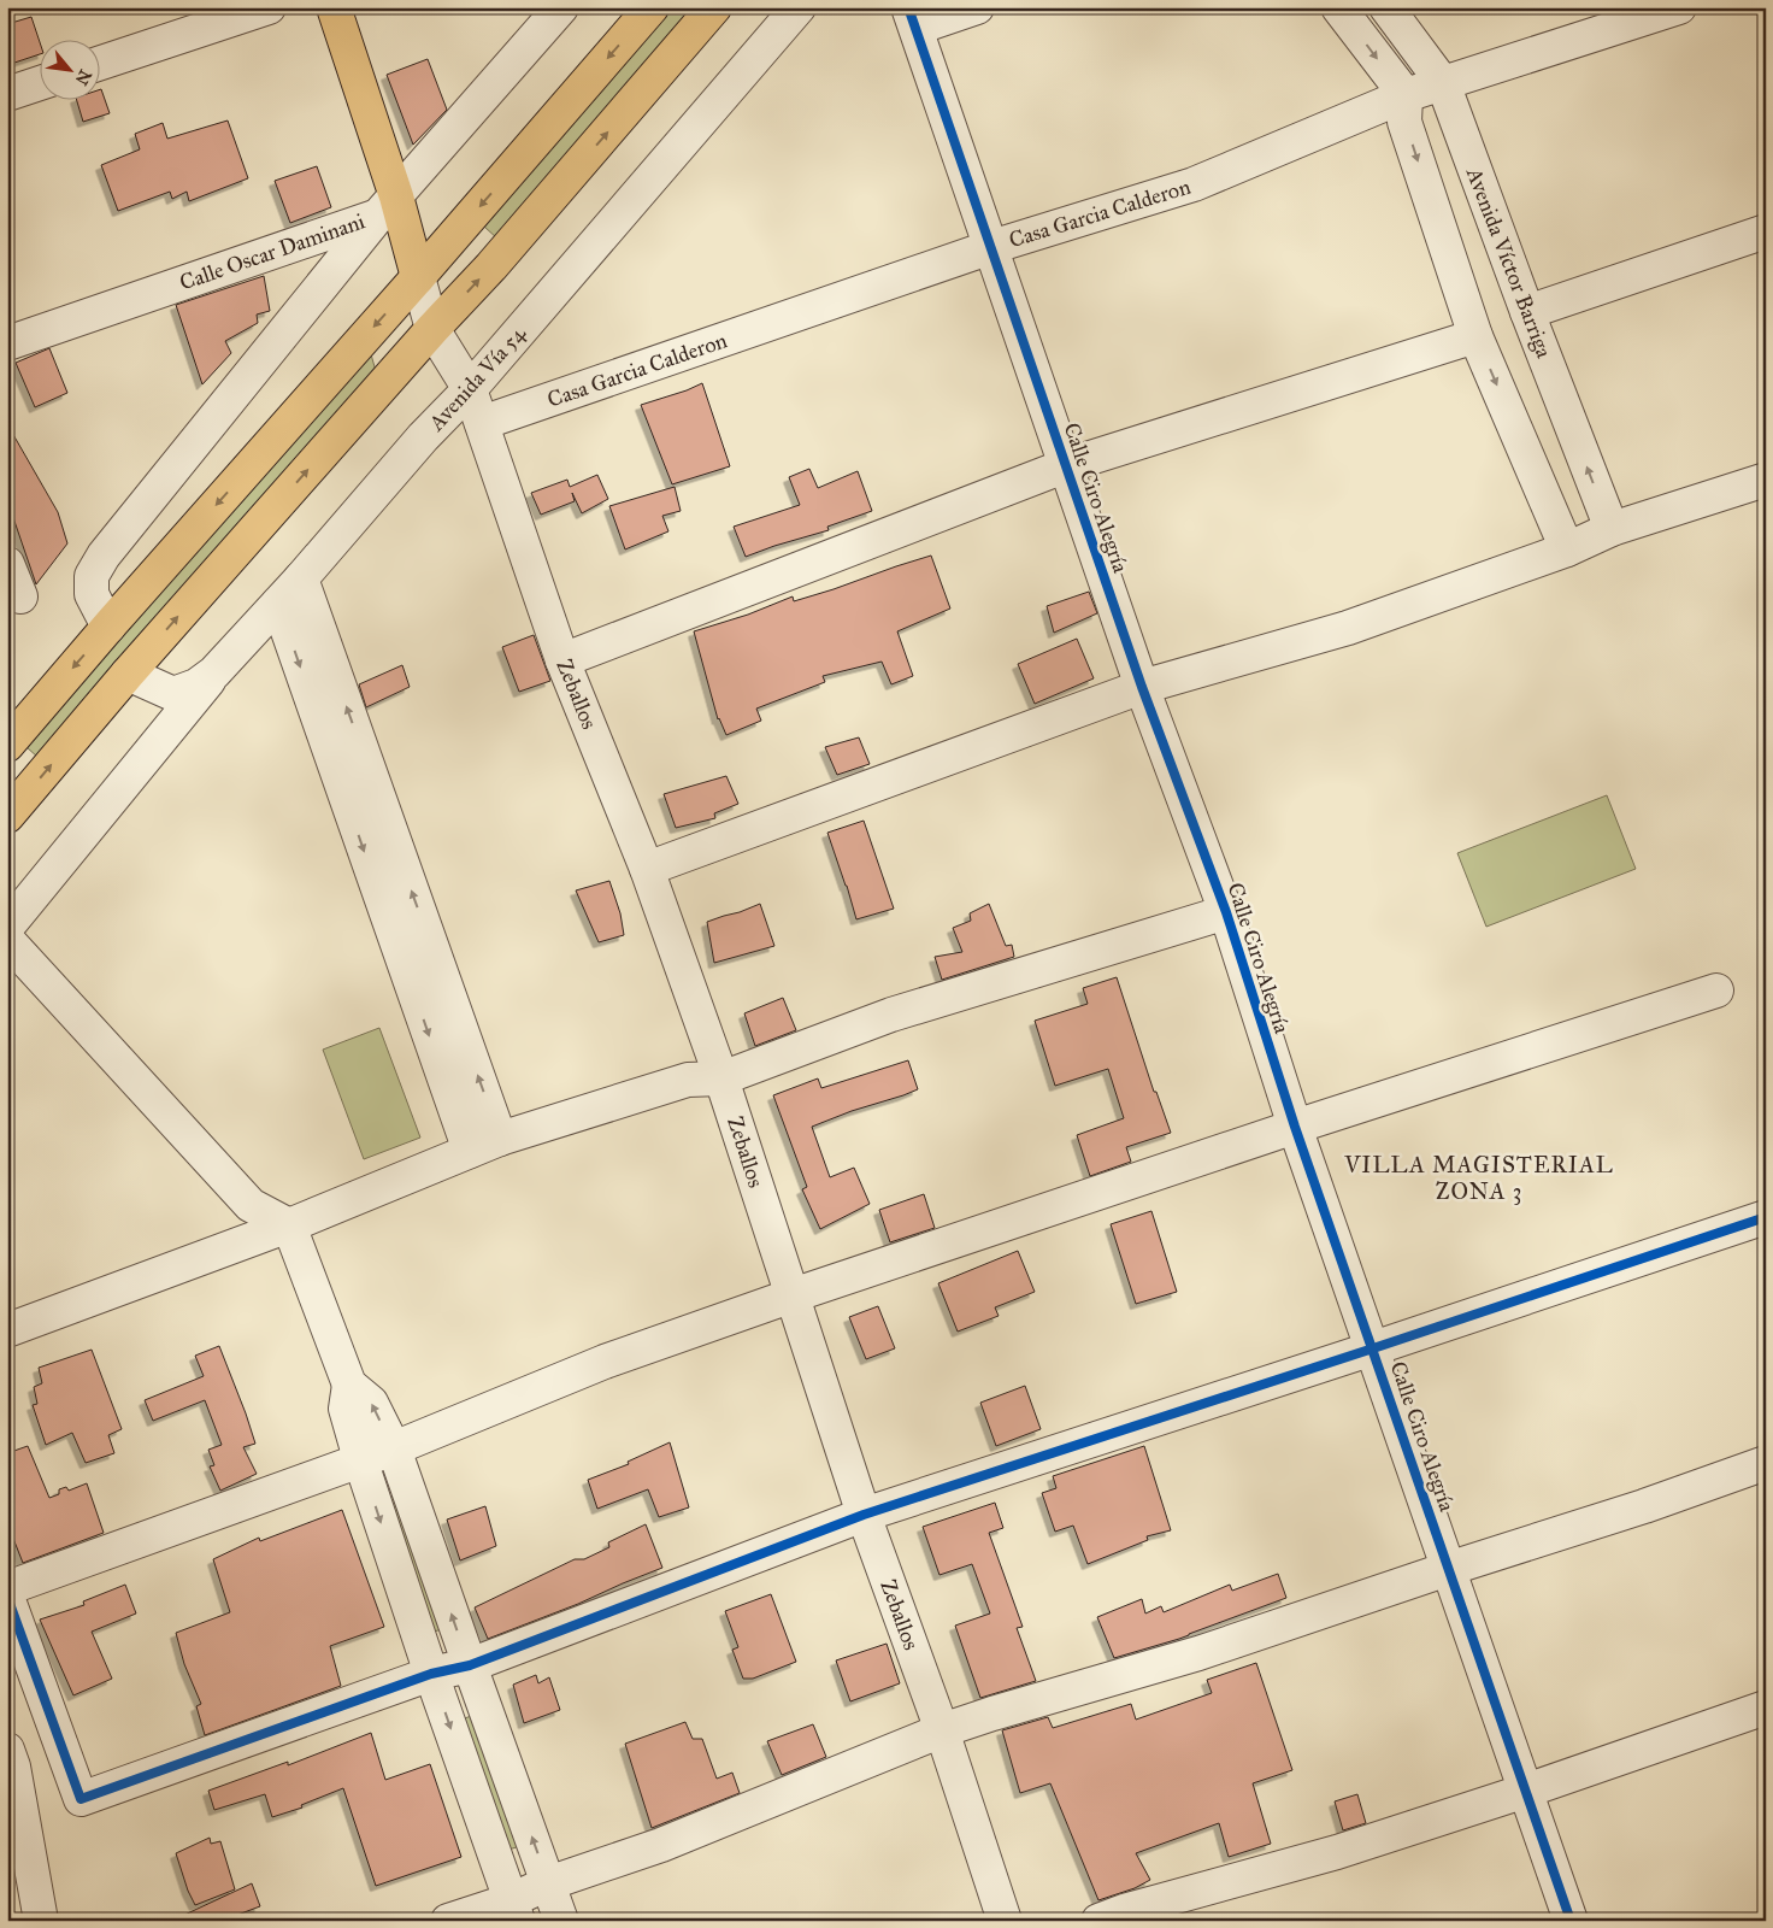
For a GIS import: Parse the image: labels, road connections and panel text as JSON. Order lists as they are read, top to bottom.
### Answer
{
  "streets": {
    "street": [
      "Casa Garcia Calderon",
      "Calle Oscar Daminani",
      "Avenida Víctor Barriga",
      "Avenida Vía 54",
      "Calle Ciro Alegría",
      "Zeballos"
    ]
  },
  "crossings": [
    ["Casa Garcia Calderon", "Avenida Víctor Barriga"],
    ["Casa Garcia Calderon", "Calle Ciro Alegría"],
    ["Casa Garcia Calderon", "Zeballos"],
    ["Avenida Vía 54", "Zeballos"]
  ],
  "districts": ["VILLA MAGISTERIAL ZONA 3"],
  "north": "bottom right"
}
